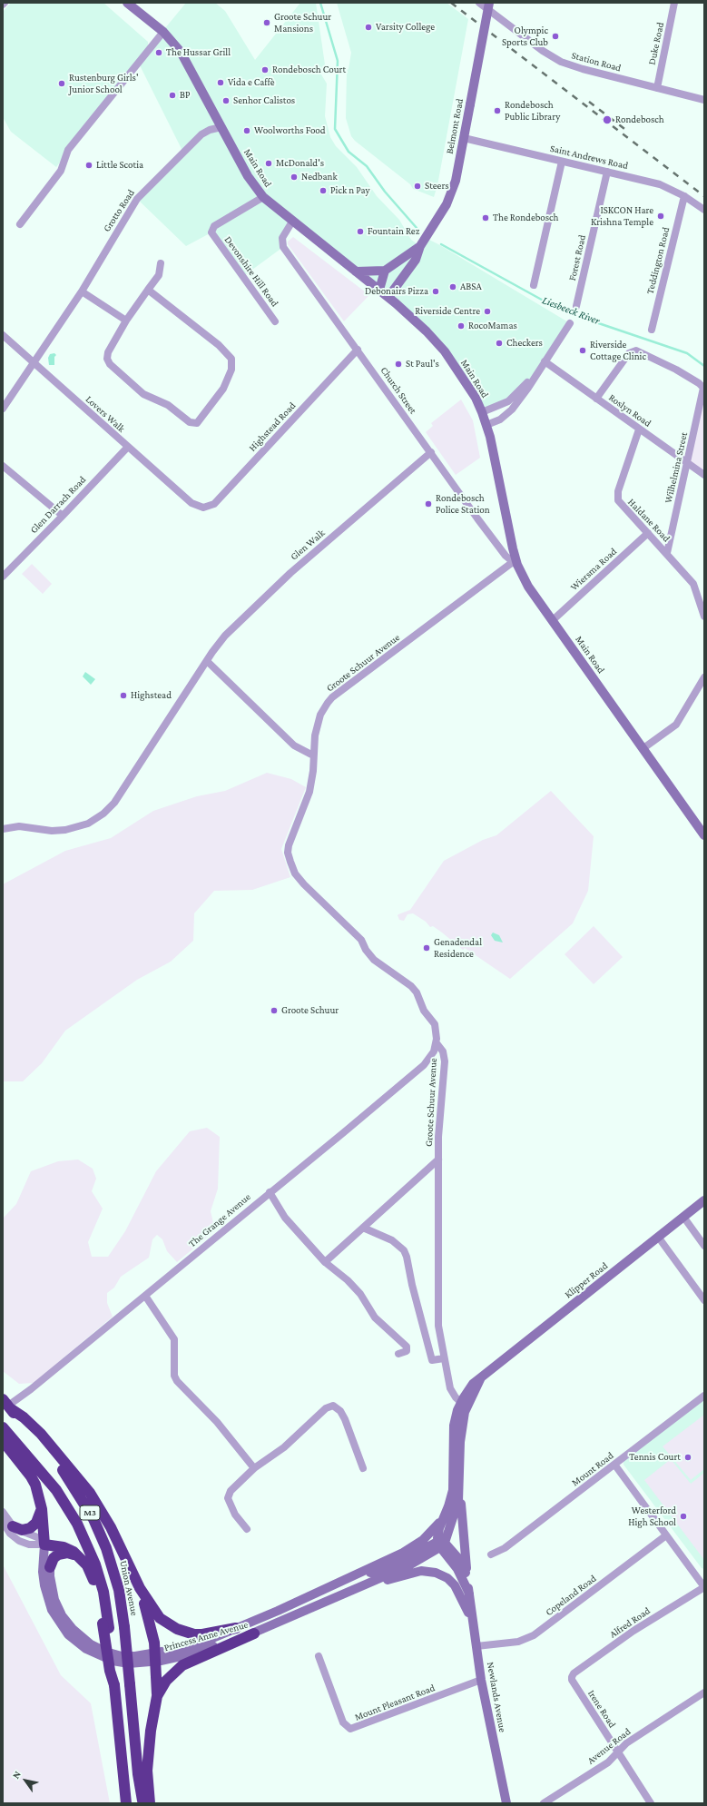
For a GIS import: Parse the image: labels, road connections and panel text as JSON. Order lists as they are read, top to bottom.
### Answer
{
  "streets": {
    "highway": ["M3", "Union Avenue"],
    "main road": [
      "Belmont Road",
      "Main Road",
      "Klipper Road",
      "Princess Anne Avenue",
      "Newlands Avenue"
    ],
    "street": [
      "Duke Road",
      "Station Road",
      "Saint Andrews Road",
      "Grotto Road",
      "Forest Road",
      "Teddington Road",
      "Devonshire Hill Road",
      "Church Street",
      "Roslyn Road",
      "Lovers Walk",
      "Highstead Road",
      "Wilhelmina Street",
      "Glen Darrach Road",
      "Haldane Road",
      "Glen Walk",
      "Wiersma Road",
      "Groote Schuur Avenue",
      "The Grange Avenue",
      "Mount Road",
      "Copeland Road",
      "Alfred Road",
      "Mount Pleasant Road",
      "Irene Road",
      "Avenue Road"
    ]
  },
  "crossings": [
    ["Duke Road", "Station Road"],
    ["Belmont Road", "Saint Andrews Road"],
    ["Belmont Road", "Main Road"],
    ["Saint Andrews Road", "Forest Road"],
    ["Saint Andrews Road", "Teddington Road"],
    ["Main Road", "Grotto Road"],
    ["Main Road", "Devonshire Hill Road"],
    ["Main Road", "Church Street"],
    ["Main Road", "Wiersma Road"],
    ["Main Road", "Groote Schuur Avenue"],
    ["Grotto Road", "Lovers Walk"],
    ["Church Street", "Highstead Road"],
    ["Church Street", "Glen Walk"],
    ["Church Street", "Groote Schuur Avenue"],
    ["Roslyn Road", "Wilhelmina Street"],
    ["Roslyn Road", "Haldane Road"],
    ["Lovers Walk", "Highstead Road"],
    ["Lovers Walk", "Glen Darrach Road"],
    ["Wilhelmina Street", "Haldane Road"],
    ["Haldane Road", "Wiersma Road"],
    ["Groote Schuur Avenue", "The Grange Avenue"],
    ["Groote Schuur Avenue", "Klipper Road"],
    ["The Grange Avenue", "Union Avenue"],
    ["Klipper Road", "Princess Anne Avenue"],
    ["Klipper Road", "Newlands Avenue"],
    ["Copeland Road", "Newlands Avenue"],
    ["Alfred Road", "Irene Road"],
    ["Princess Anne Avenue", "Newlands Avenue"],
    ["Newlands Avenue", "Mount Pleasant Road"],
    ["Irene Road", "Avenue Road"]
  ],
  "water": ["Liesbeeck River"],
  "places": [
    "Groote Schuur Mansions",
    "Varsity College",
    "Olympic Sports Club",
    "The Hussar Grill",
    "Rondebosch Court",
    "Vida e Caffè",
    "Rustenburg Girls' Junior School",
    "BP",
    "Senhor Calistos",
    "Rondebosch Public Library",
    "Rondebosch",
    "Woolworths Food",
    "McDonald's",
    "Little Scotia",
    "Nedbank",
    "Steers",
    "Pick n Pay",
    "ISKCON Hare Krishna Temple",
    "The Rondebosch",
    "Fountain Rez",
    "ABSA",
    "Debonairs Pizza",
    "Riverside Centre",
    "RocoMamas",
    "Checkers",
    "Riverside Cottage Clinic",
    "St Paul's",
    "Rondebosch Police Station",
    "Highstead",
    "Genadendal Residence",
    "Groote Schuur",
    "Tennis Court",
    "Westerford High School"
  ],
  "north": "top left"
}
